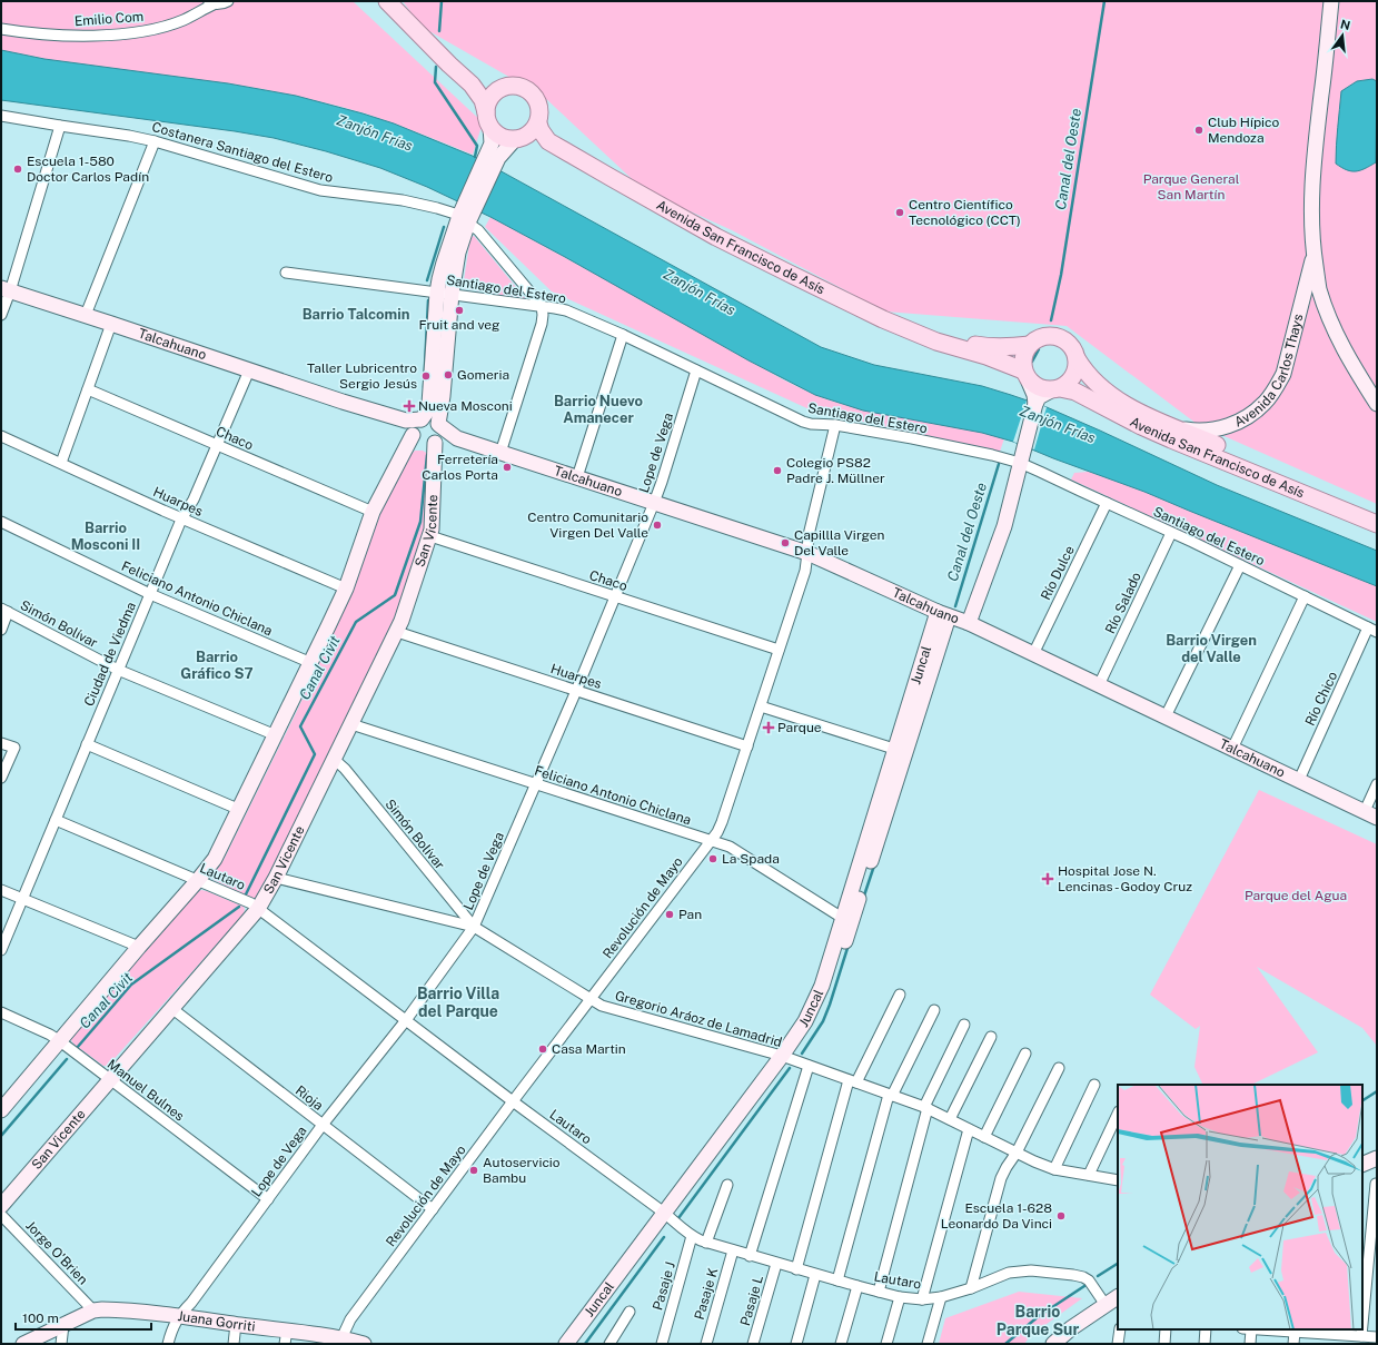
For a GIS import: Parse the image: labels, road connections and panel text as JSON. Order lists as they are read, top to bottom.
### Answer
{
  "streets": {
    "main road": ["Avenida San Francisco de Asís"],
    "street": [
      "Emilio Com",
      "Costanera Santiago del Estero",
      "Santiago del Estero",
      "Talcahuano",
      "Avenida Carlos Thays",
      "Chaco",
      "Lope de Vega",
      "Huarpes",
      "San Vicente",
      "Río Dulce",
      "Feliciano Antonio Chiclana",
      "Río Salado",
      "Simón Bolívar",
      "Ciudad de Viedma",
      "Juncal",
      "Río Chico",
      "Lautaro",
      "Revolución de Mayo",
      "Gregorio Aráoz de Lamadrid",
      "Manuel Bulnes",
      "Rioja",
      "Jorge O'Brien",
      "Pasaje J",
      "Pasaje K",
      "Pasaje L",
      "Juana Gorriti"
    ]
  },
  "crossings": [
    ["Costanera Santiago del Estero", "Santiago del Estero"],
    ["Avenida San Francisco de Asís", "Avenida Carlos Thays"],
    ["Santiago del Estero", "Lope de Vega"],
    ["Santiago del Estero", "Río Dulce"],
    ["Santiago del Estero", "Río Salado"],
    ["Santiago del Estero", "Río Chico"],
    ["Santiago del Estero", "Revolución de Mayo"],
    ["Talcahuano", "Lope de Vega"],
    ["Talcahuano", "San Vicente"],
    ["Talcahuano", "Río Dulce"],
    ["Talcahuano", "Río Salado"],
    ["Talcahuano", "Ciudad de Viedma"],
    ["Talcahuano", "Juncal"],
    ["Talcahuano", "Río Chico"],
    ["Talcahuano", "Revolución de Mayo"],
    ["Chaco", "Lope de Vega"],
    ["Chaco", "San Vicente"],
    ["Chaco", "Ciudad de Viedma"],
    ["Chaco", "Revolución de Mayo"],
    ["Lope de Vega", "Huarpes"],
    ["Lope de Vega", "Feliciano Antonio Chiclana"],
    ["Lope de Vega", "Simón Bolívar"],
    ["Lope de Vega", "Lautaro"],
    ["Lope de Vega", "Gregorio Aráoz de Lamadrid"],
    ["Lope de Vega", "Manuel Bulnes"],
    ["Lope de Vega", "Rioja"],
    ["Lope de Vega", "Juana Gorriti"],
    ["Huarpes", "San Vicente"],
    ["Huarpes", "Ciudad de Viedma"],
    ["Huarpes", "Revolución de Mayo"],
    ["San Vicente", "Feliciano Antonio Chiclana"],
    ["San Vicente", "Simón Bolívar"],
    ["San Vicente", "Lautaro"],
    ["San Vicente", "Gregorio Aráoz de Lamadrid"],
    ["San Vicente", "Manuel Bulnes"],
    ["San Vicente", "Rioja"],
    ["Feliciano Antonio Chiclana", "Ciudad de Viedma"],
    ["Feliciano Antonio Chiclana", "Juncal"],
    ["Feliciano Antonio Chiclana", "Revolución de Mayo"],
    ["Simón Bolívar", "Ciudad de Viedma"],
    ["Simón Bolívar", "Gregorio Aráoz de Lamadrid"],
    ["Ciudad de Viedma", "Lautaro"],
    ["Juncal", "Lautaro"],
    ["Juncal", "Gregorio Aráoz de Lamadrid"],
    ["Lautaro", "Revolución de Mayo"],
    ["Lautaro", "Pasaje J"],
    ["Lautaro", "Pasaje K"],
    ["Lautaro", "Pasaje L"],
    ["Revolución de Mayo", "Gregorio Aráoz de Lamadrid"],
    ["Revolución de Mayo", "Rioja"],
    ["Revolución de Mayo", "Juana Gorriti"],
    ["Jorge O'Brien", "Juana Gorriti"]
  ],
  "districts": [
    "Barrio Talcomin",
    "Barrio Nuevo Amanecer",
    "Barrio Mosconi II",
    "Barrio Virgen del Valle",
    "Barrio Gráfico S7",
    "Barrio Villa del Parque",
    "Barrio Parque Sur"
  ],
  "water": ["Zanjón Frías", "Canal del Oeste", "Canal Civit"],
  "parks": ["Parque General San Martín", "Parque del Agua"],
  "places": {
    "other": [
      "Club Hípico Mendoza",
      "Escuela 1-580 Doctor Carlos Padín",
      "Centro Científico Tecnológico (CCT)",
      "Fruit and veg",
      "Gomeria",
      "Taller Lubricentro Sergio Jesús",
      "Ferretería Carlos Porta",
      "Colegio PS82 Padre J. Müllner",
      "Centro Comunitario Virgen Del Valle",
      "Capillla Virgen Del Valle",
      "La Spada",
      "Pan",
      "Casa Martin",
      "Autoservicio Bambu",
      "Escuela 1-628 Leonardo Da Vinci"
    ],
    "health": ["Nueva Mosconi", "Parque", "Hospital Jose N. Lencinas - Godoy Cruz"]
  },
  "scale_bar": "100 m",
  "north": "top"
}
